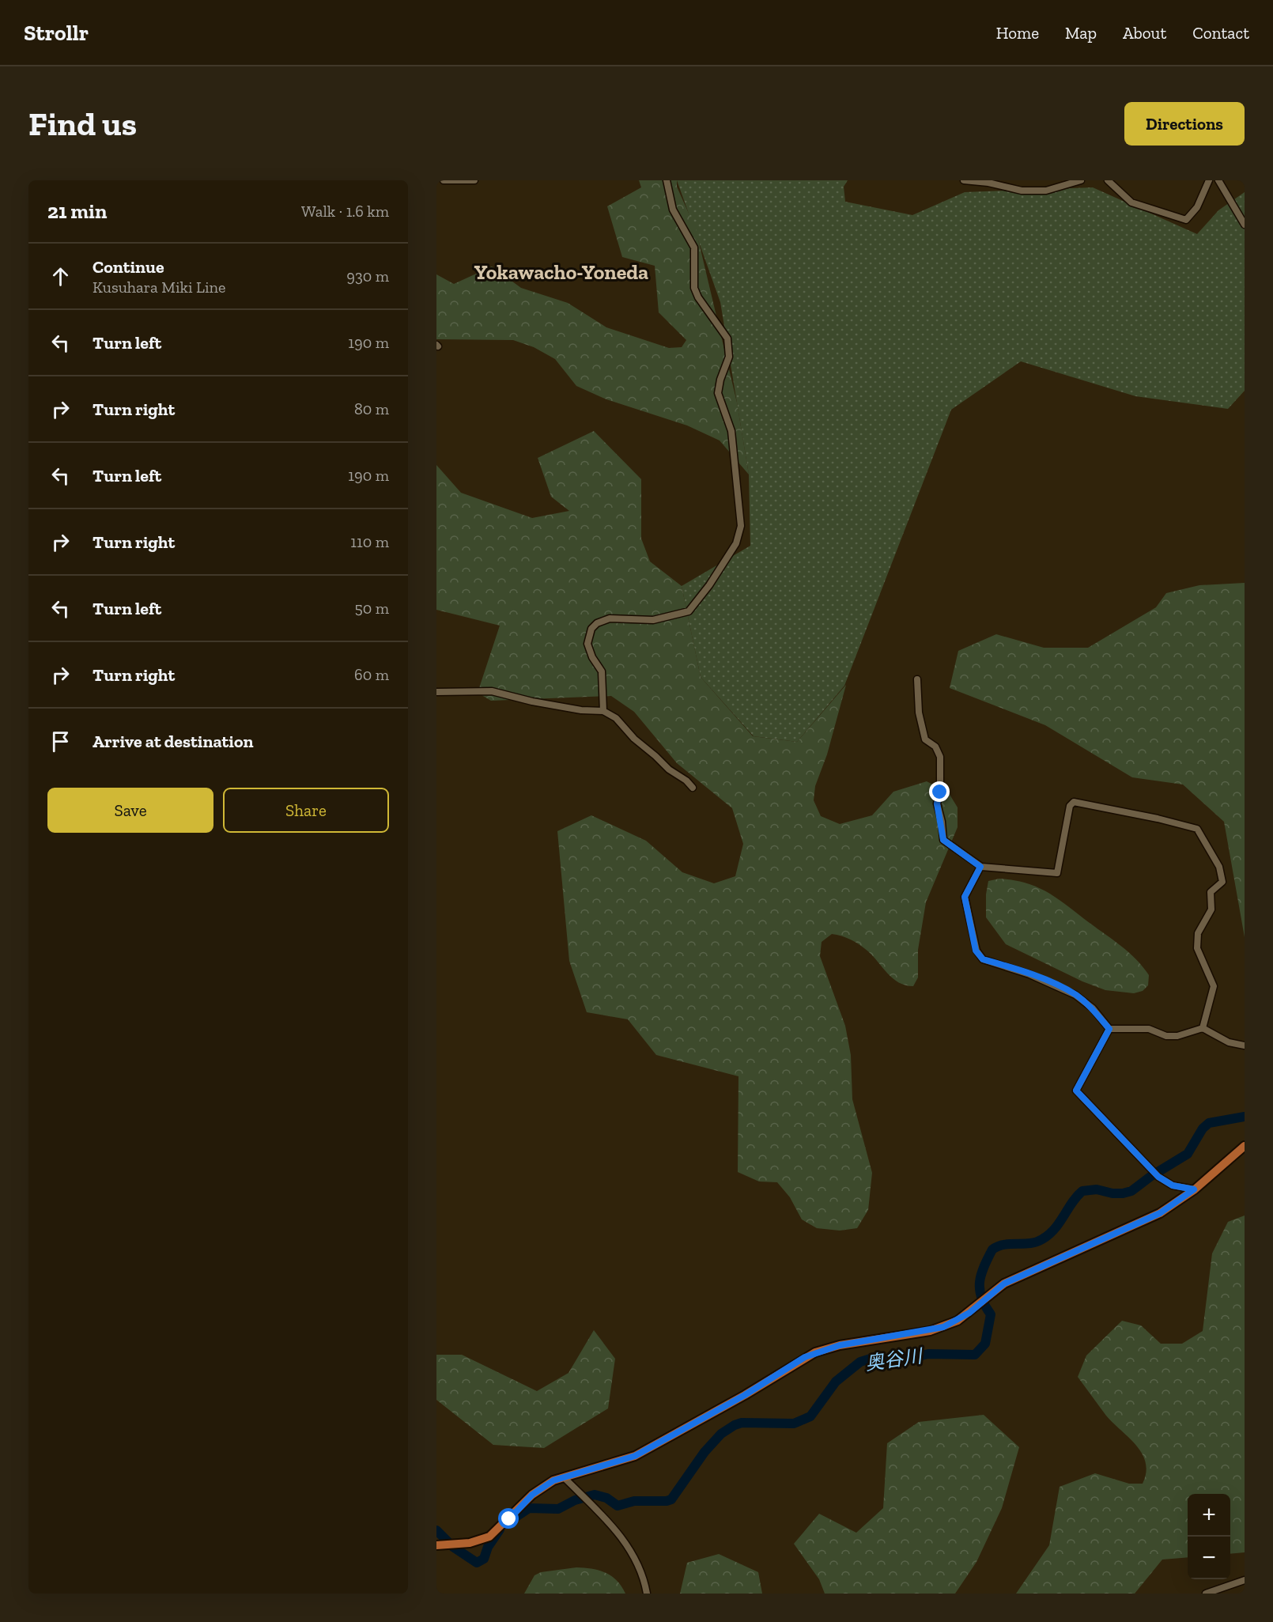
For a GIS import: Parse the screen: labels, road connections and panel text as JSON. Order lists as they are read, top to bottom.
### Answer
{
  "districts": ["Yokawacho-Yoneda"],
  "water": ["奥谷川"],
  "page": {
    "header": "Strollr",
    "nav": [
      "Home",
      "Map",
      "About",
      "Contact"
    ],
    "buttons": [
      "Directions",
      ["Save", "Share"]
    ],
    "title": "Find us",
    "heading": ["21 min", "Walk · 1.6 km"],
    "list": [
      ["Continue", "Kusuhara Miki Line", "930 m"],
      ["Turn left", "190 m"],
      ["Turn right", "80 m"],
      ["Turn left", "190 m"],
      ["Turn right", "110 m"],
      ["Turn left", "50 m"],
      ["Turn right", "60 m"],
      "Arrive at destination"
    ],
    "map_buttons": ["+", "−"]
  }
}
